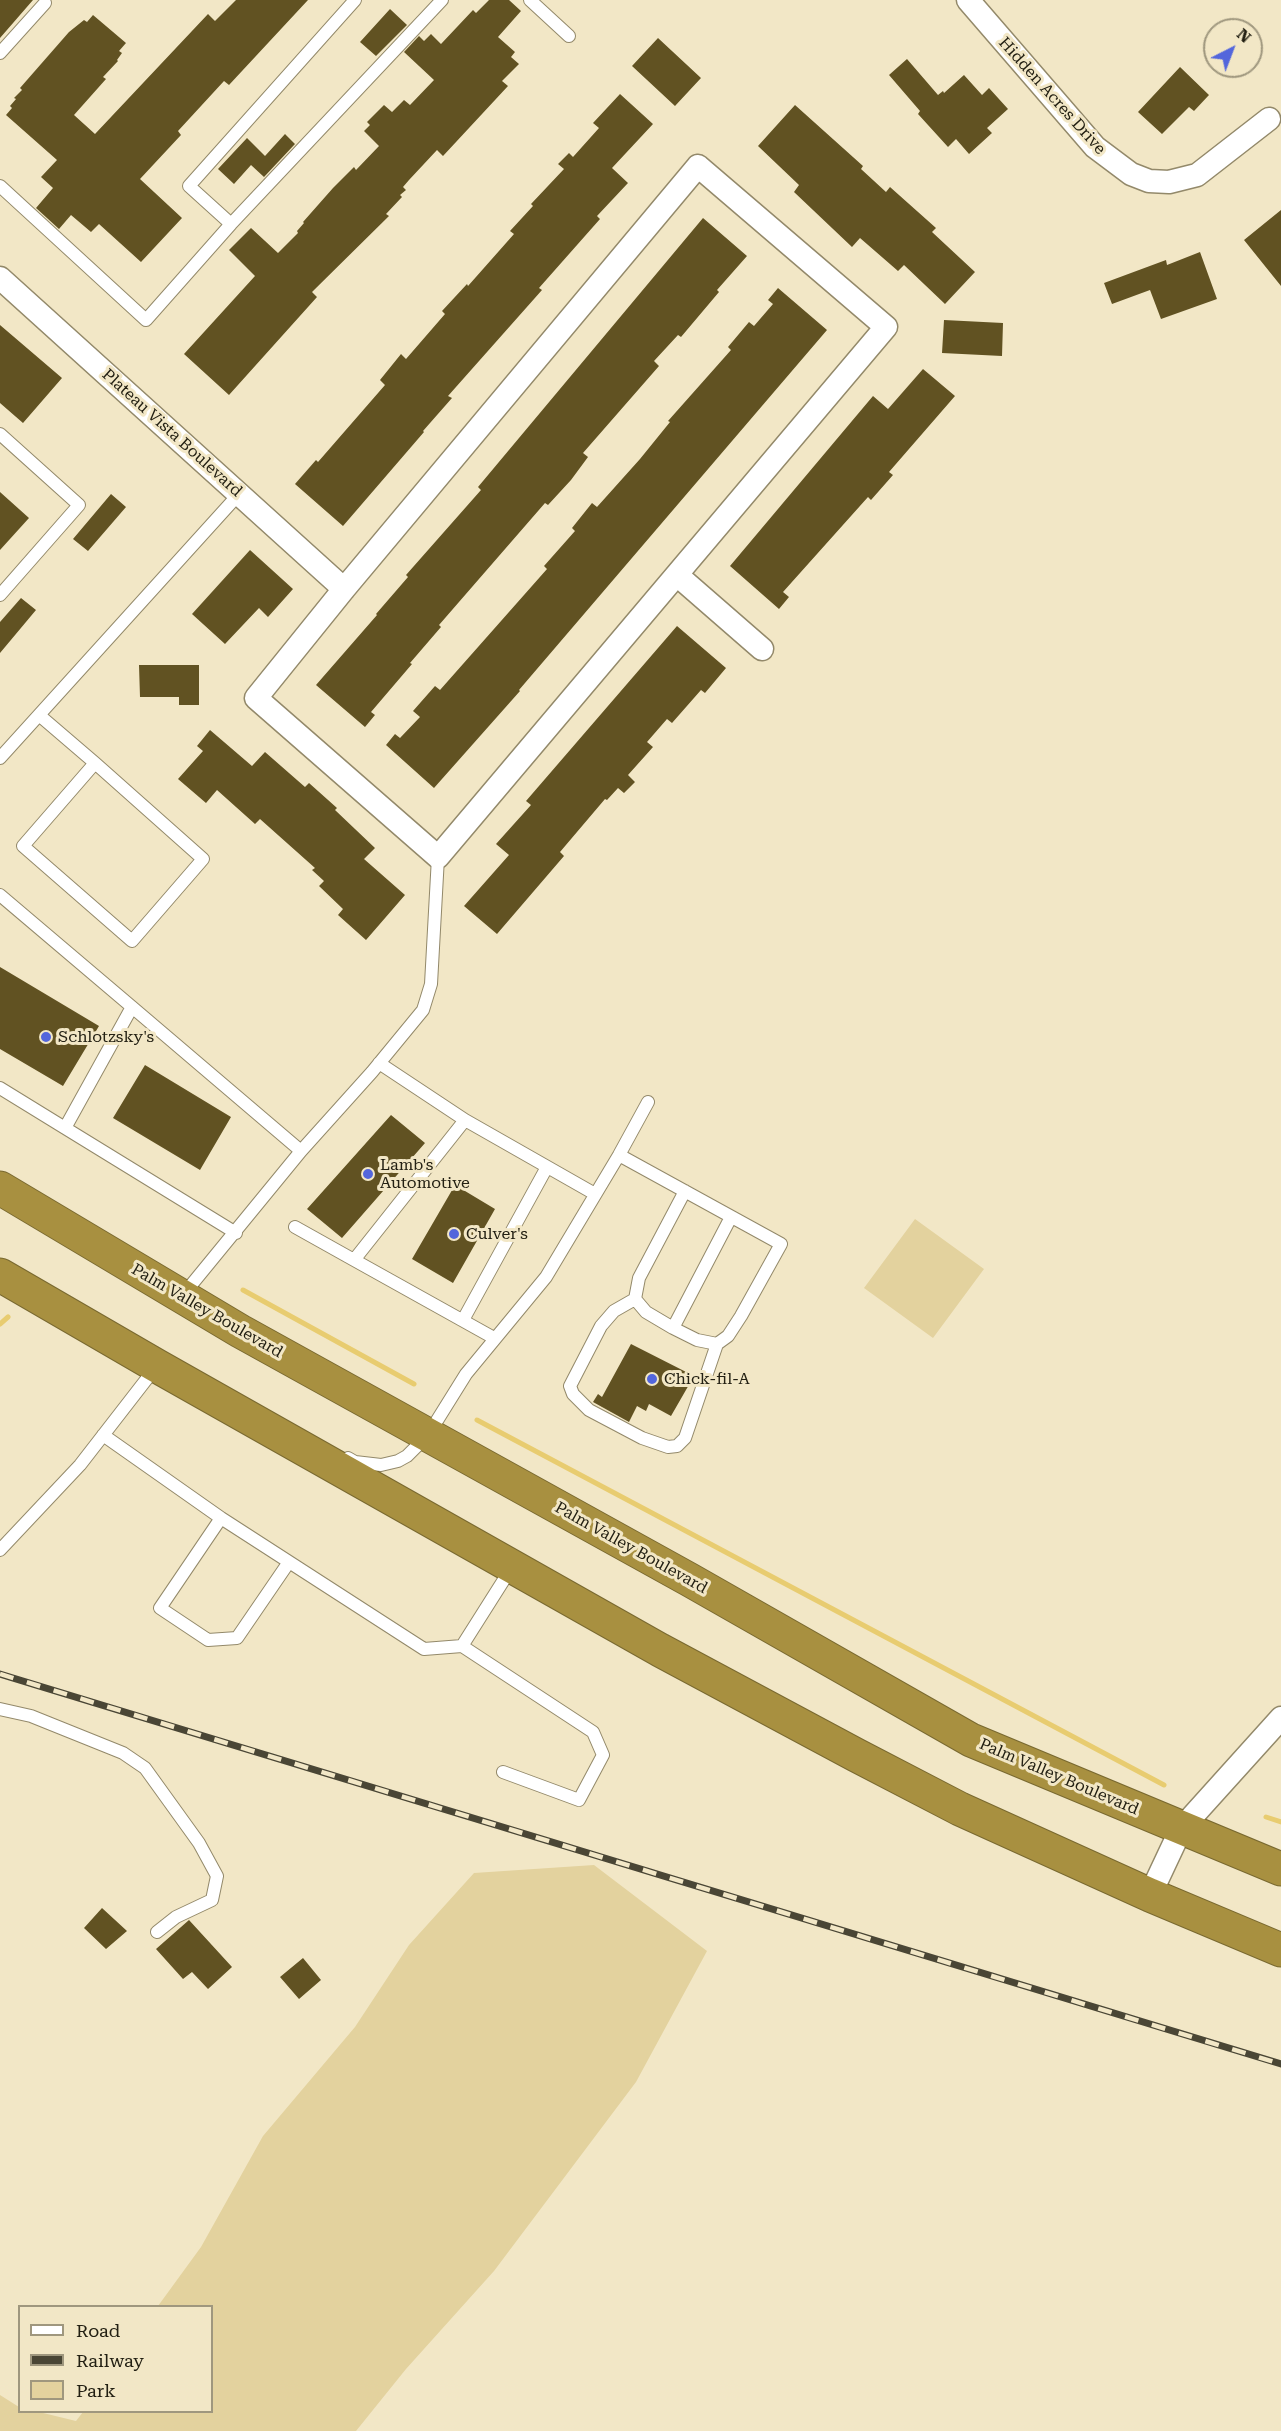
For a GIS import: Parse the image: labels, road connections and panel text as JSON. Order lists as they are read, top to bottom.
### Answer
{
  "streets": {
    "highway": ["Palm Valley Boulevard"],
    "street": ["Hidden Acres Drive", "Plateau Vista Boulevard"]
  },
  "places": [
    "Schlotzsky's",
    "Lamb's Automotive",
    "Culver's",
    "Chick-fil-A"
  ],
  "legend": ["Road", "Railway", "Park"],
  "north": "top right"
}
